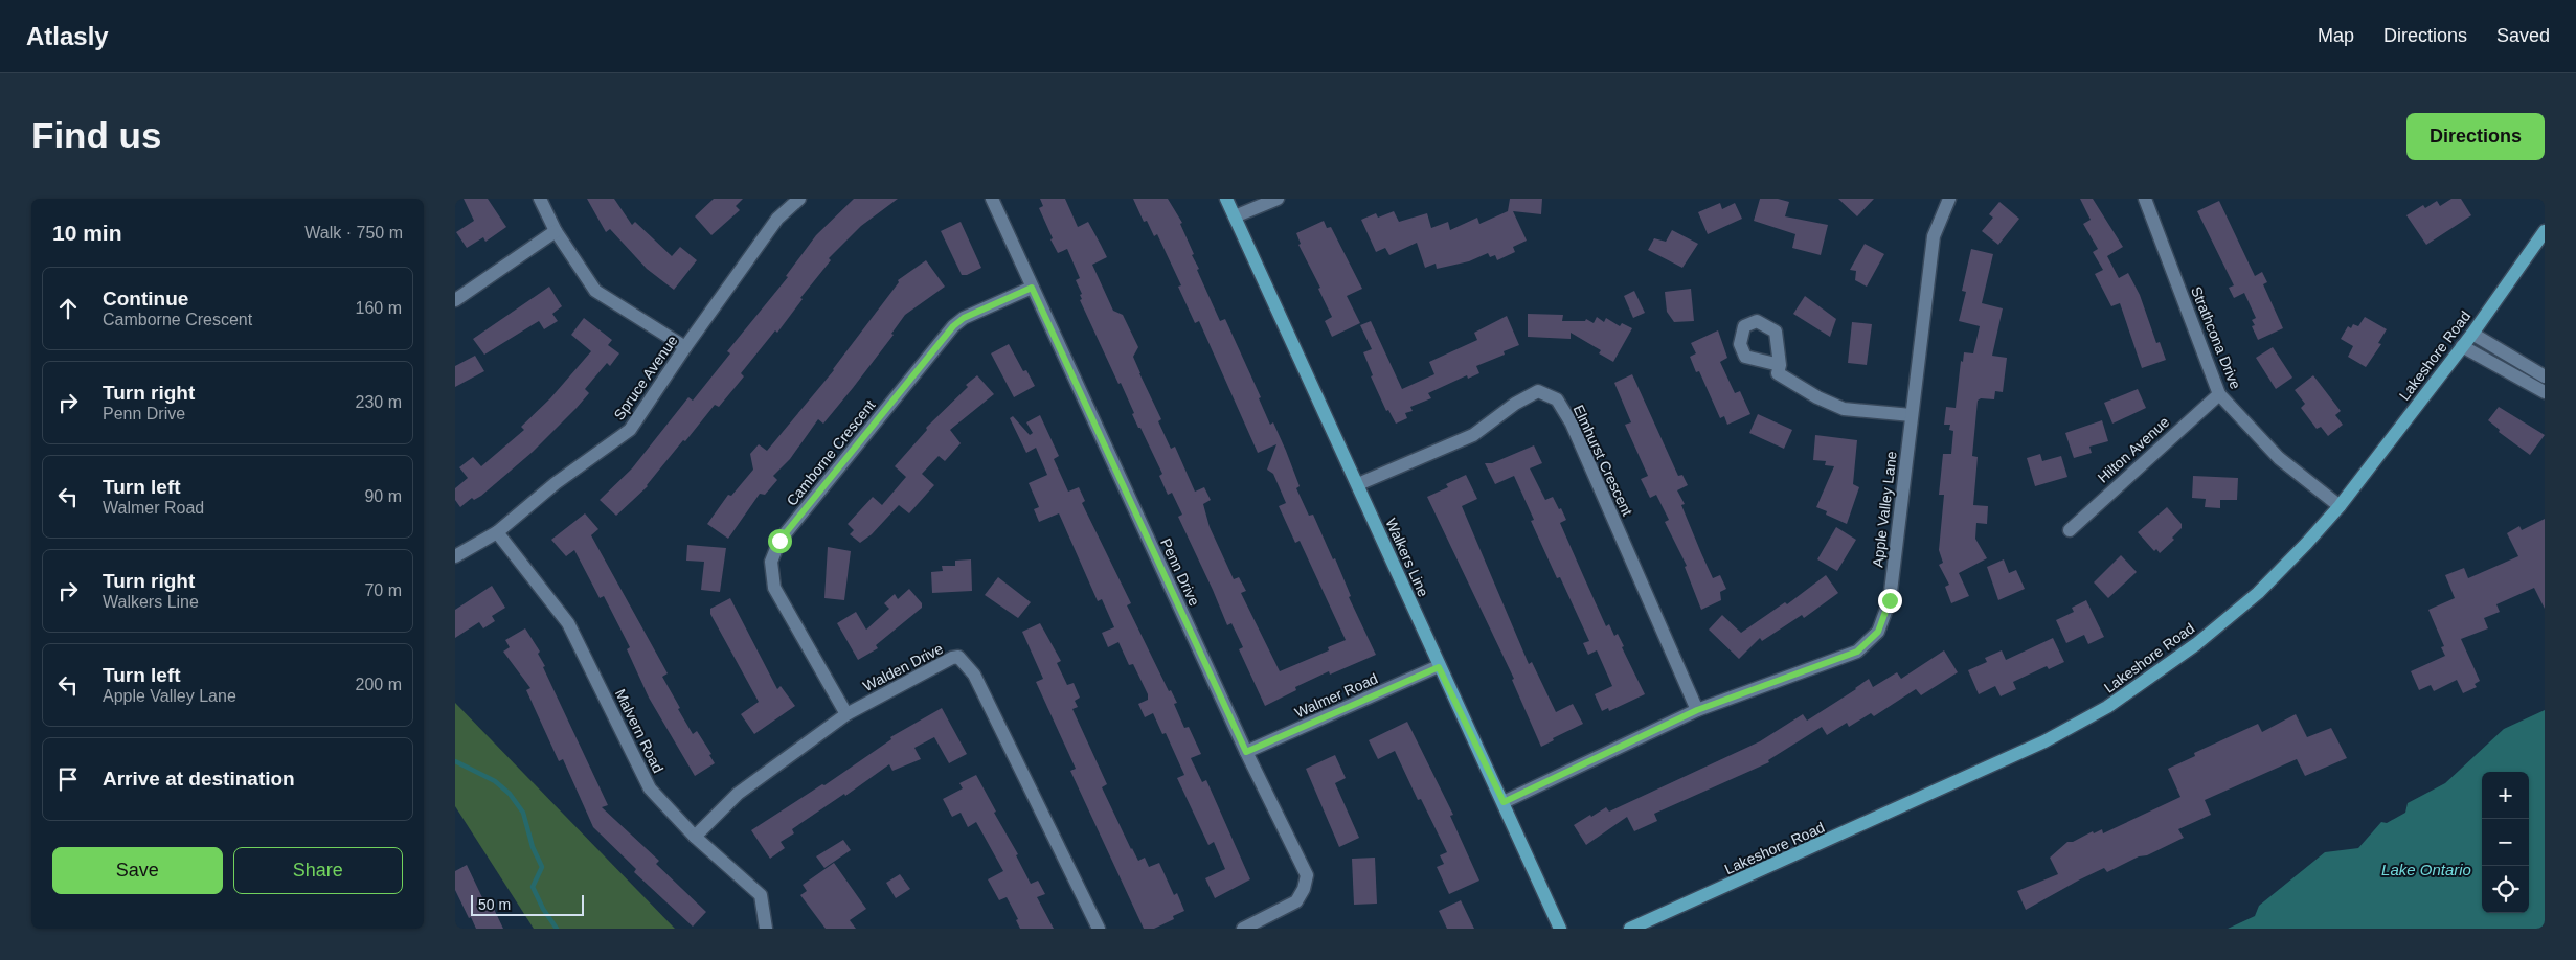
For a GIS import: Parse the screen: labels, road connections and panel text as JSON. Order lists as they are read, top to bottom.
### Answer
{
  "streets": {
    "main road": ["Lakeshore Road", "Walkers Line"],
    "street": [
      "Strathcona Drive",
      "Spruce Avenue",
      "Hilton Avenue",
      "Camborne Crescent",
      "Elmhurst Crescent",
      "Apple Valley Lane",
      "Penn Drive",
      "Walden Drive",
      "Walmer Road",
      "Malvern Road"
    ]
  },
  "crossings": [
    ["Strathcona Drive", "Lakeshore Road"],
    ["Strathcona Drive", "Hilton Avenue"],
    ["Spruce Avenue", "Malvern Road"],
    ["Camborne Crescent", "Penn Drive"],
    ["Camborne Crescent", "Walden Drive"],
    ["Elmhurst Crescent", "Apple Valley Lane"],
    ["Elmhurst Crescent", "Walkers Line"],
    ["Apple Valley Lane", "Walkers Line"],
    ["Walkers Line", "Walmer Road"],
    ["Penn Drive", "Walmer Road"],
    ["Walden Drive", "Malvern Road"]
  ],
  "water": ["Lake Ontario"],
  "scale_bar": "50 m",
  "page": {
    "header": "Atlasly",
    "nav": ["Map", "Directions", "Saved"],
    "buttons": [
      "Directions",
      ["Save", "Share"]
    ],
    "title": "Find us",
    "heading": ["10 min", "Walk · 750 m"],
    "list": [
      ["Continue", "Camborne Crescent", "160 m"],
      ["Turn right", "Penn Drive", "230 m"],
      ["Turn left", "Walmer Road", "90 m"],
      ["Turn right", "Walkers Line", "70 m"],
      ["Turn left", "Apple Valley Lane", "200 m"],
      "Arrive at destination"
    ],
    "map_buttons": ["+", "−"],
    "scale": "50 m"
  }
}
